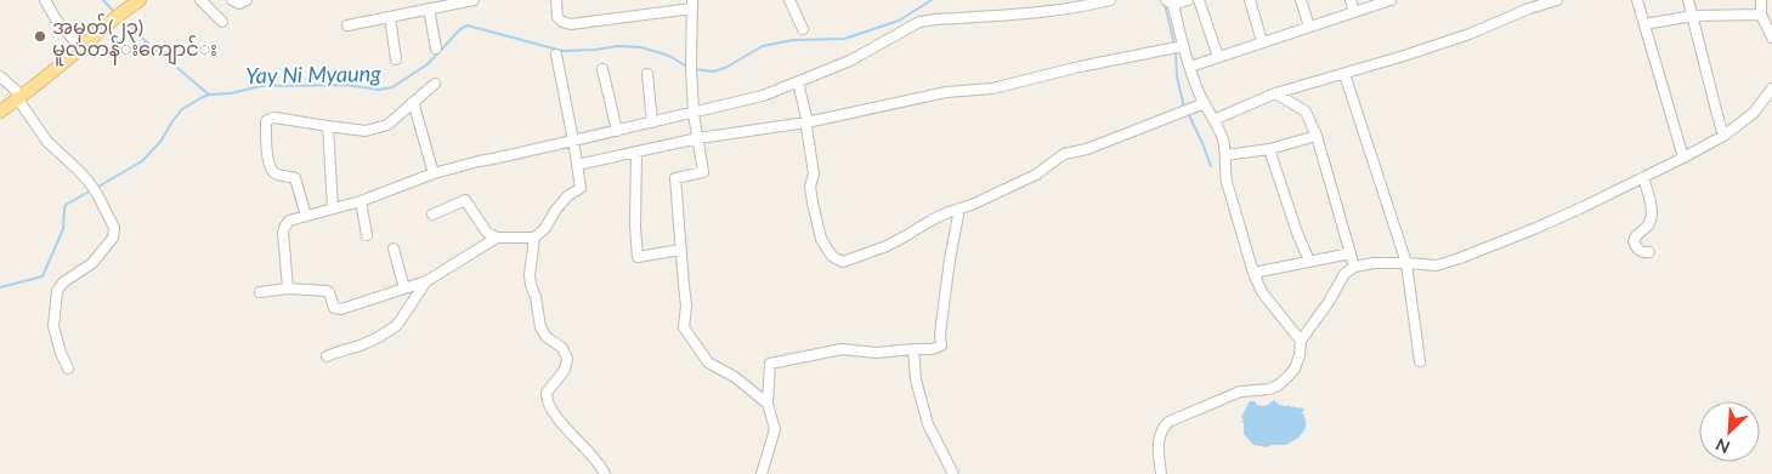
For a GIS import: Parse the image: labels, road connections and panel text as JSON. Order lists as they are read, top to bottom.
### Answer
{
  "water": ["Yay Ni Myaung"],
  "places": ["အမှတ်(၂၃) မူလတန်‌း‌ကျောင်‌း"],
  "north": "bottom left"
}
